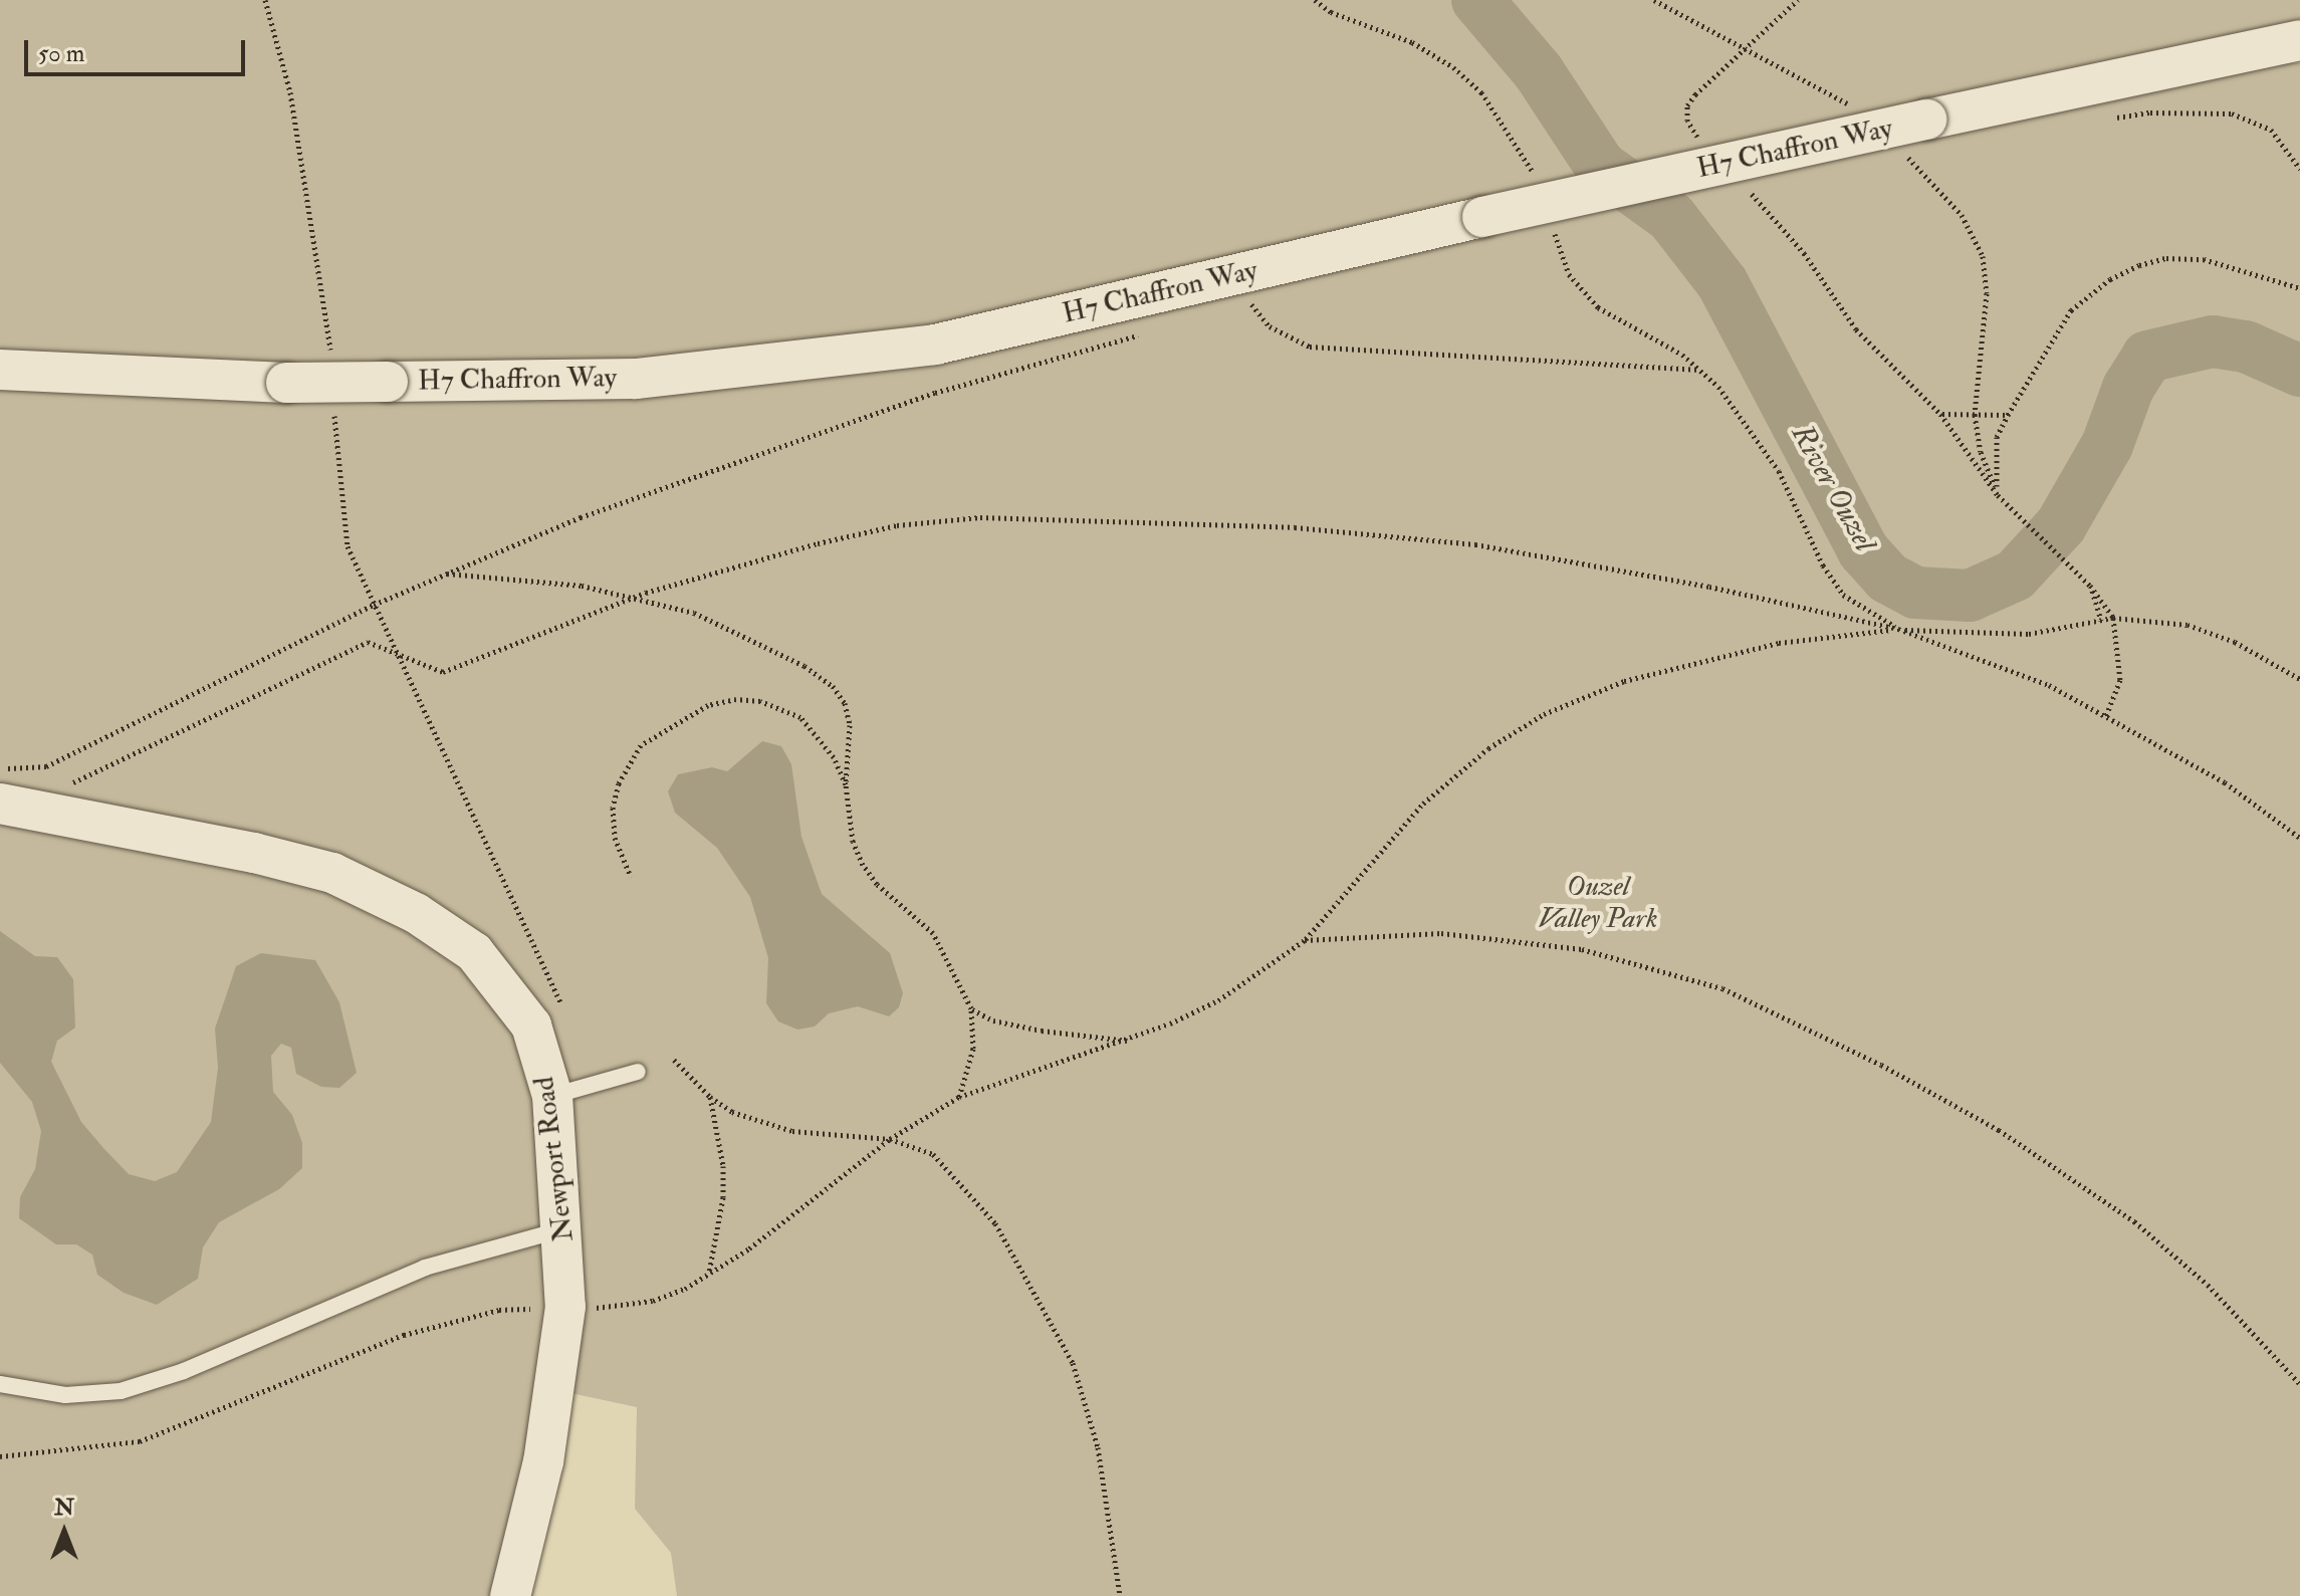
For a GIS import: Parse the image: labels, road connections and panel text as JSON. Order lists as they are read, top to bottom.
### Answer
{
  "streets": {
    "street": ["H7 Chaffron Way", "Newport Road"]
  },
  "water": ["River Ouzel"],
  "parks": ["Ouzel Valley Park"],
  "scale_bar": "50 m",
  "north": "top"
}
